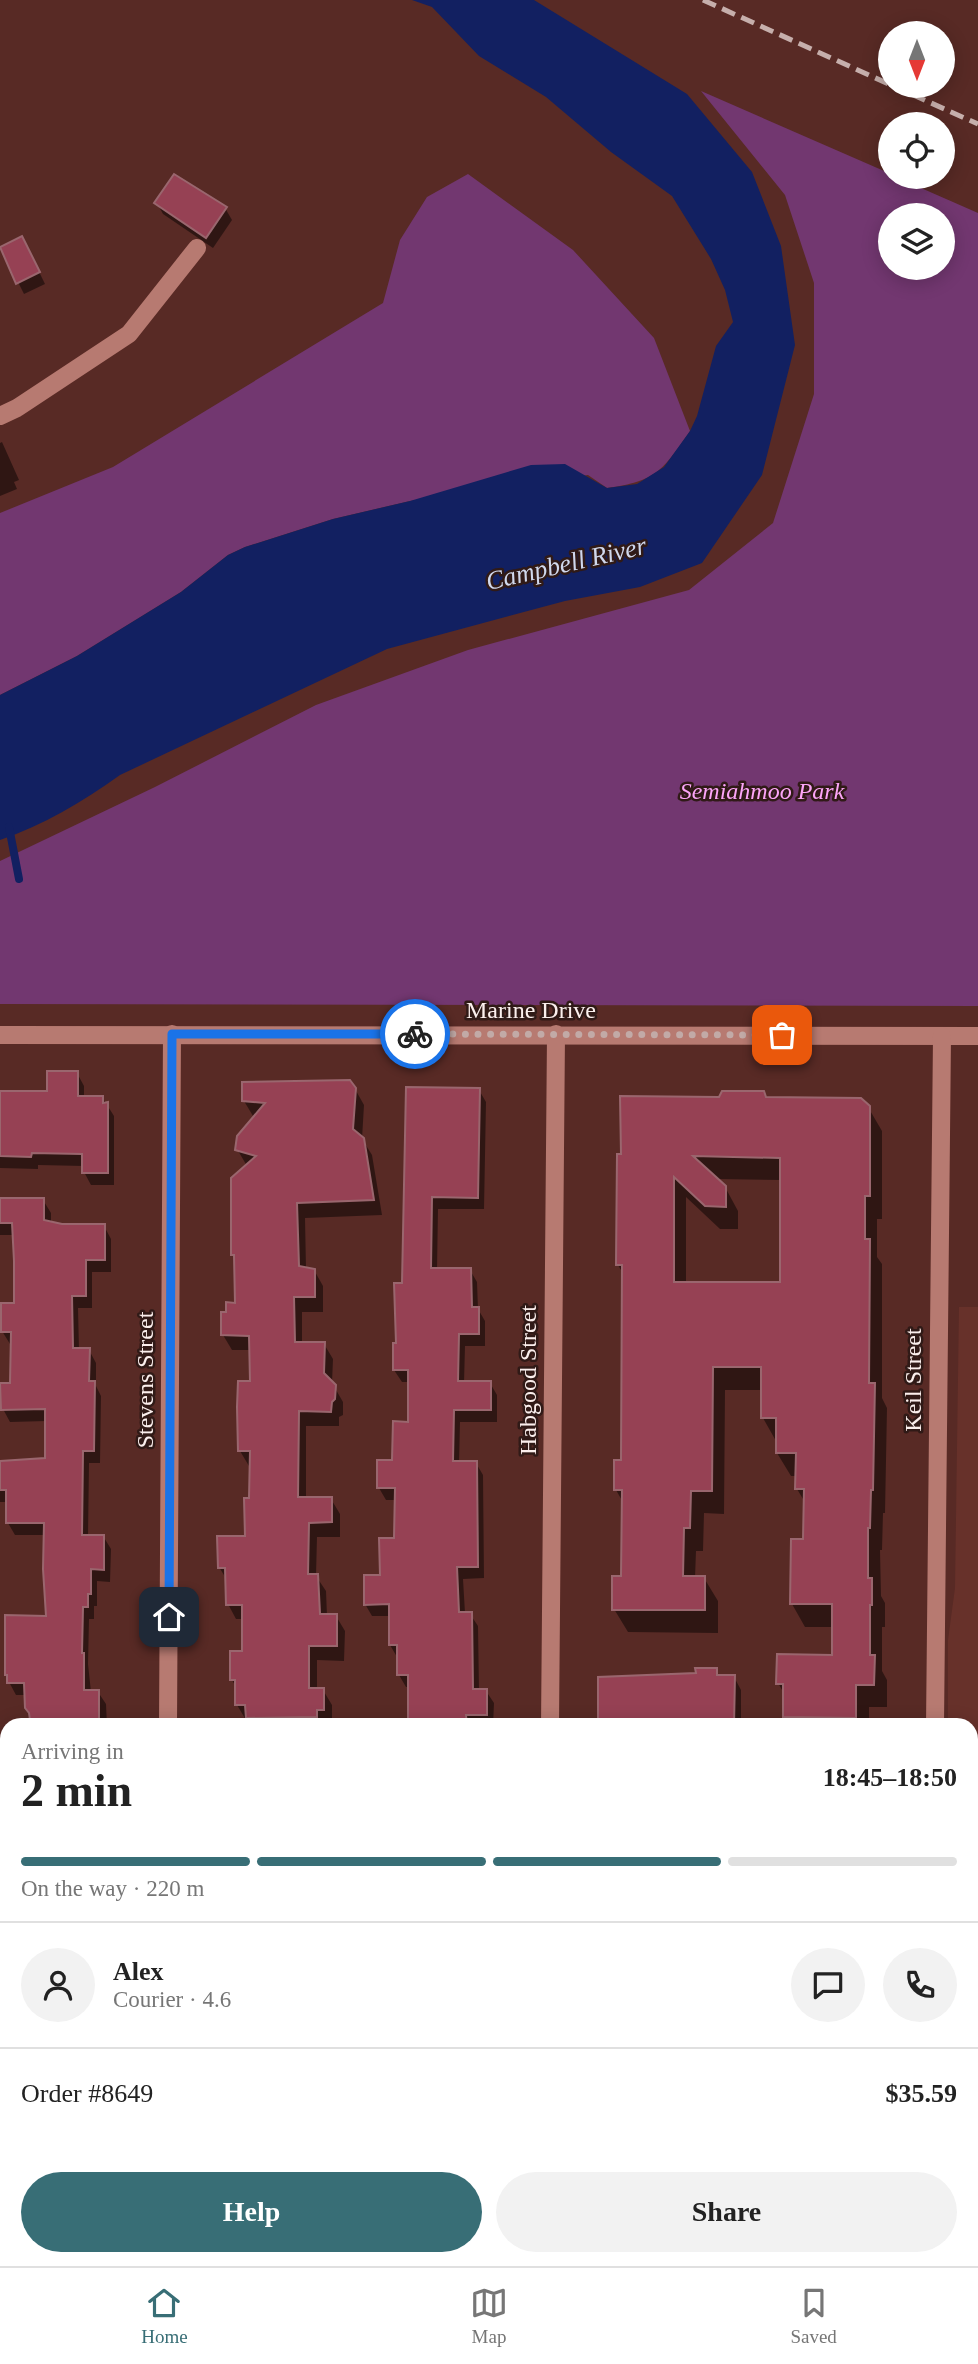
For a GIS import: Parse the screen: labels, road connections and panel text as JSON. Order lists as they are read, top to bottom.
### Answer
{
  "streets": {
    "street": [
      "Marine Drive",
      "Stevens Street",
      "Habgood Street",
      "Keil Street"
    ]
  },
  "crossings": [
    ["Marine Drive", "Stevens Street"],
    ["Marine Drive", "Habgood Street"],
    ["Marine Drive", "Keil Street"]
  ],
  "water": ["Campbell River"],
  "parks": ["Semiahmoo Park"],
  "north": "bottom",
  "page": {
    "heading": ["2 min", "Arriving in", "18:45–18:50"],
    "panel": [
      "Alex",
      "Courier · 4.6",
      "Order #8649",
      "$35.59"
    ],
    "bar": "On the way · 220 m",
    "buttons": ["Help", "Share"],
    "tabs": ["Home", "Map", "Saved"]
  }
}
